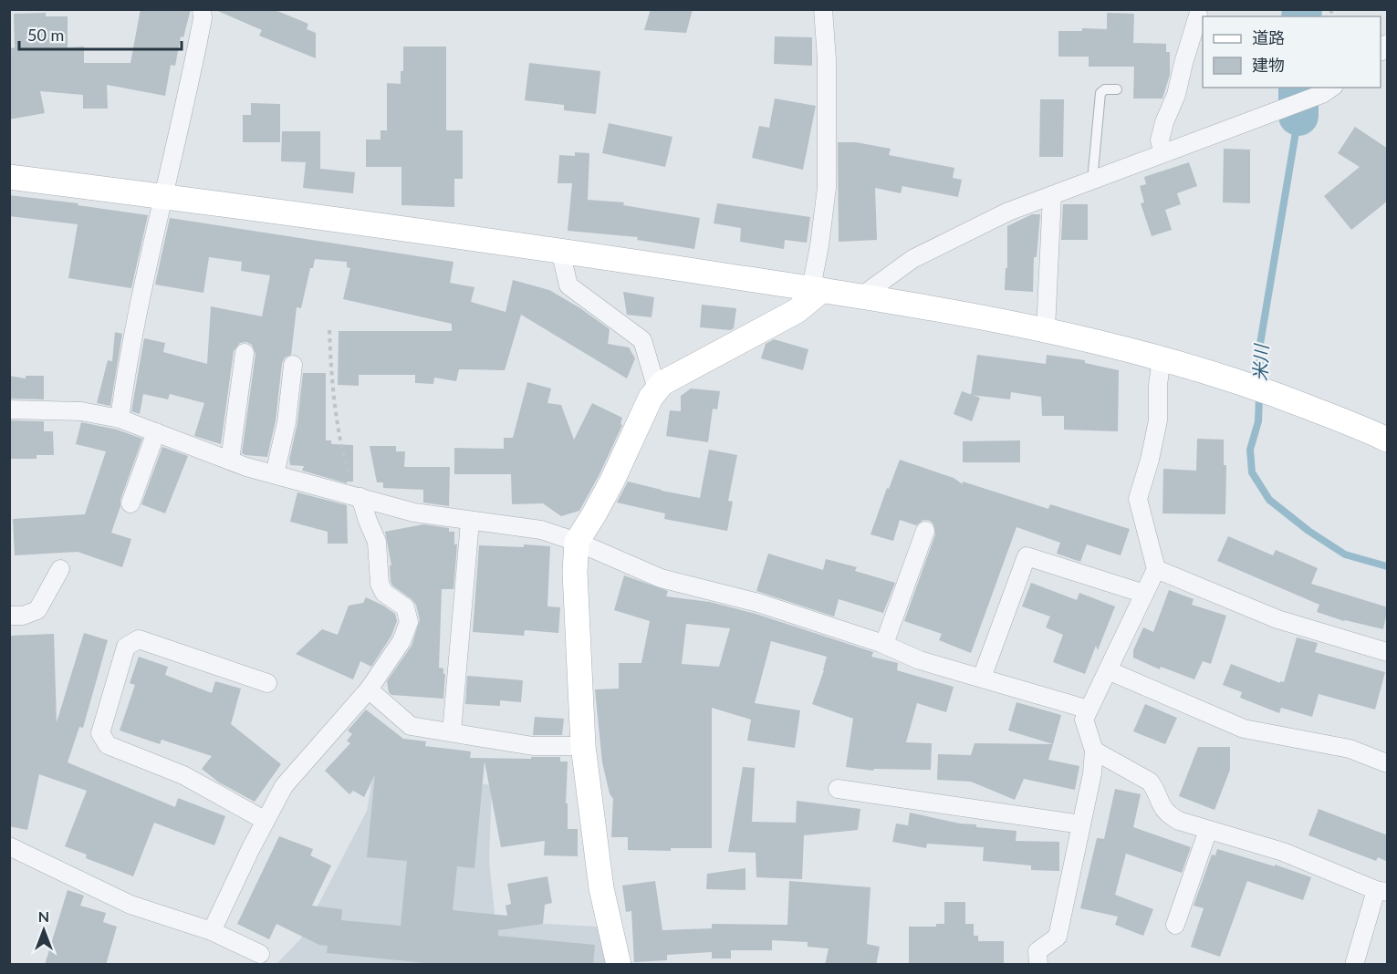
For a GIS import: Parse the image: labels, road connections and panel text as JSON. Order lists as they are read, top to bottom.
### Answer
{
  "water": ["米川"],
  "legend": ["道路", "建物"],
  "scale_bar": "50 m",
  "north": "top"
}
